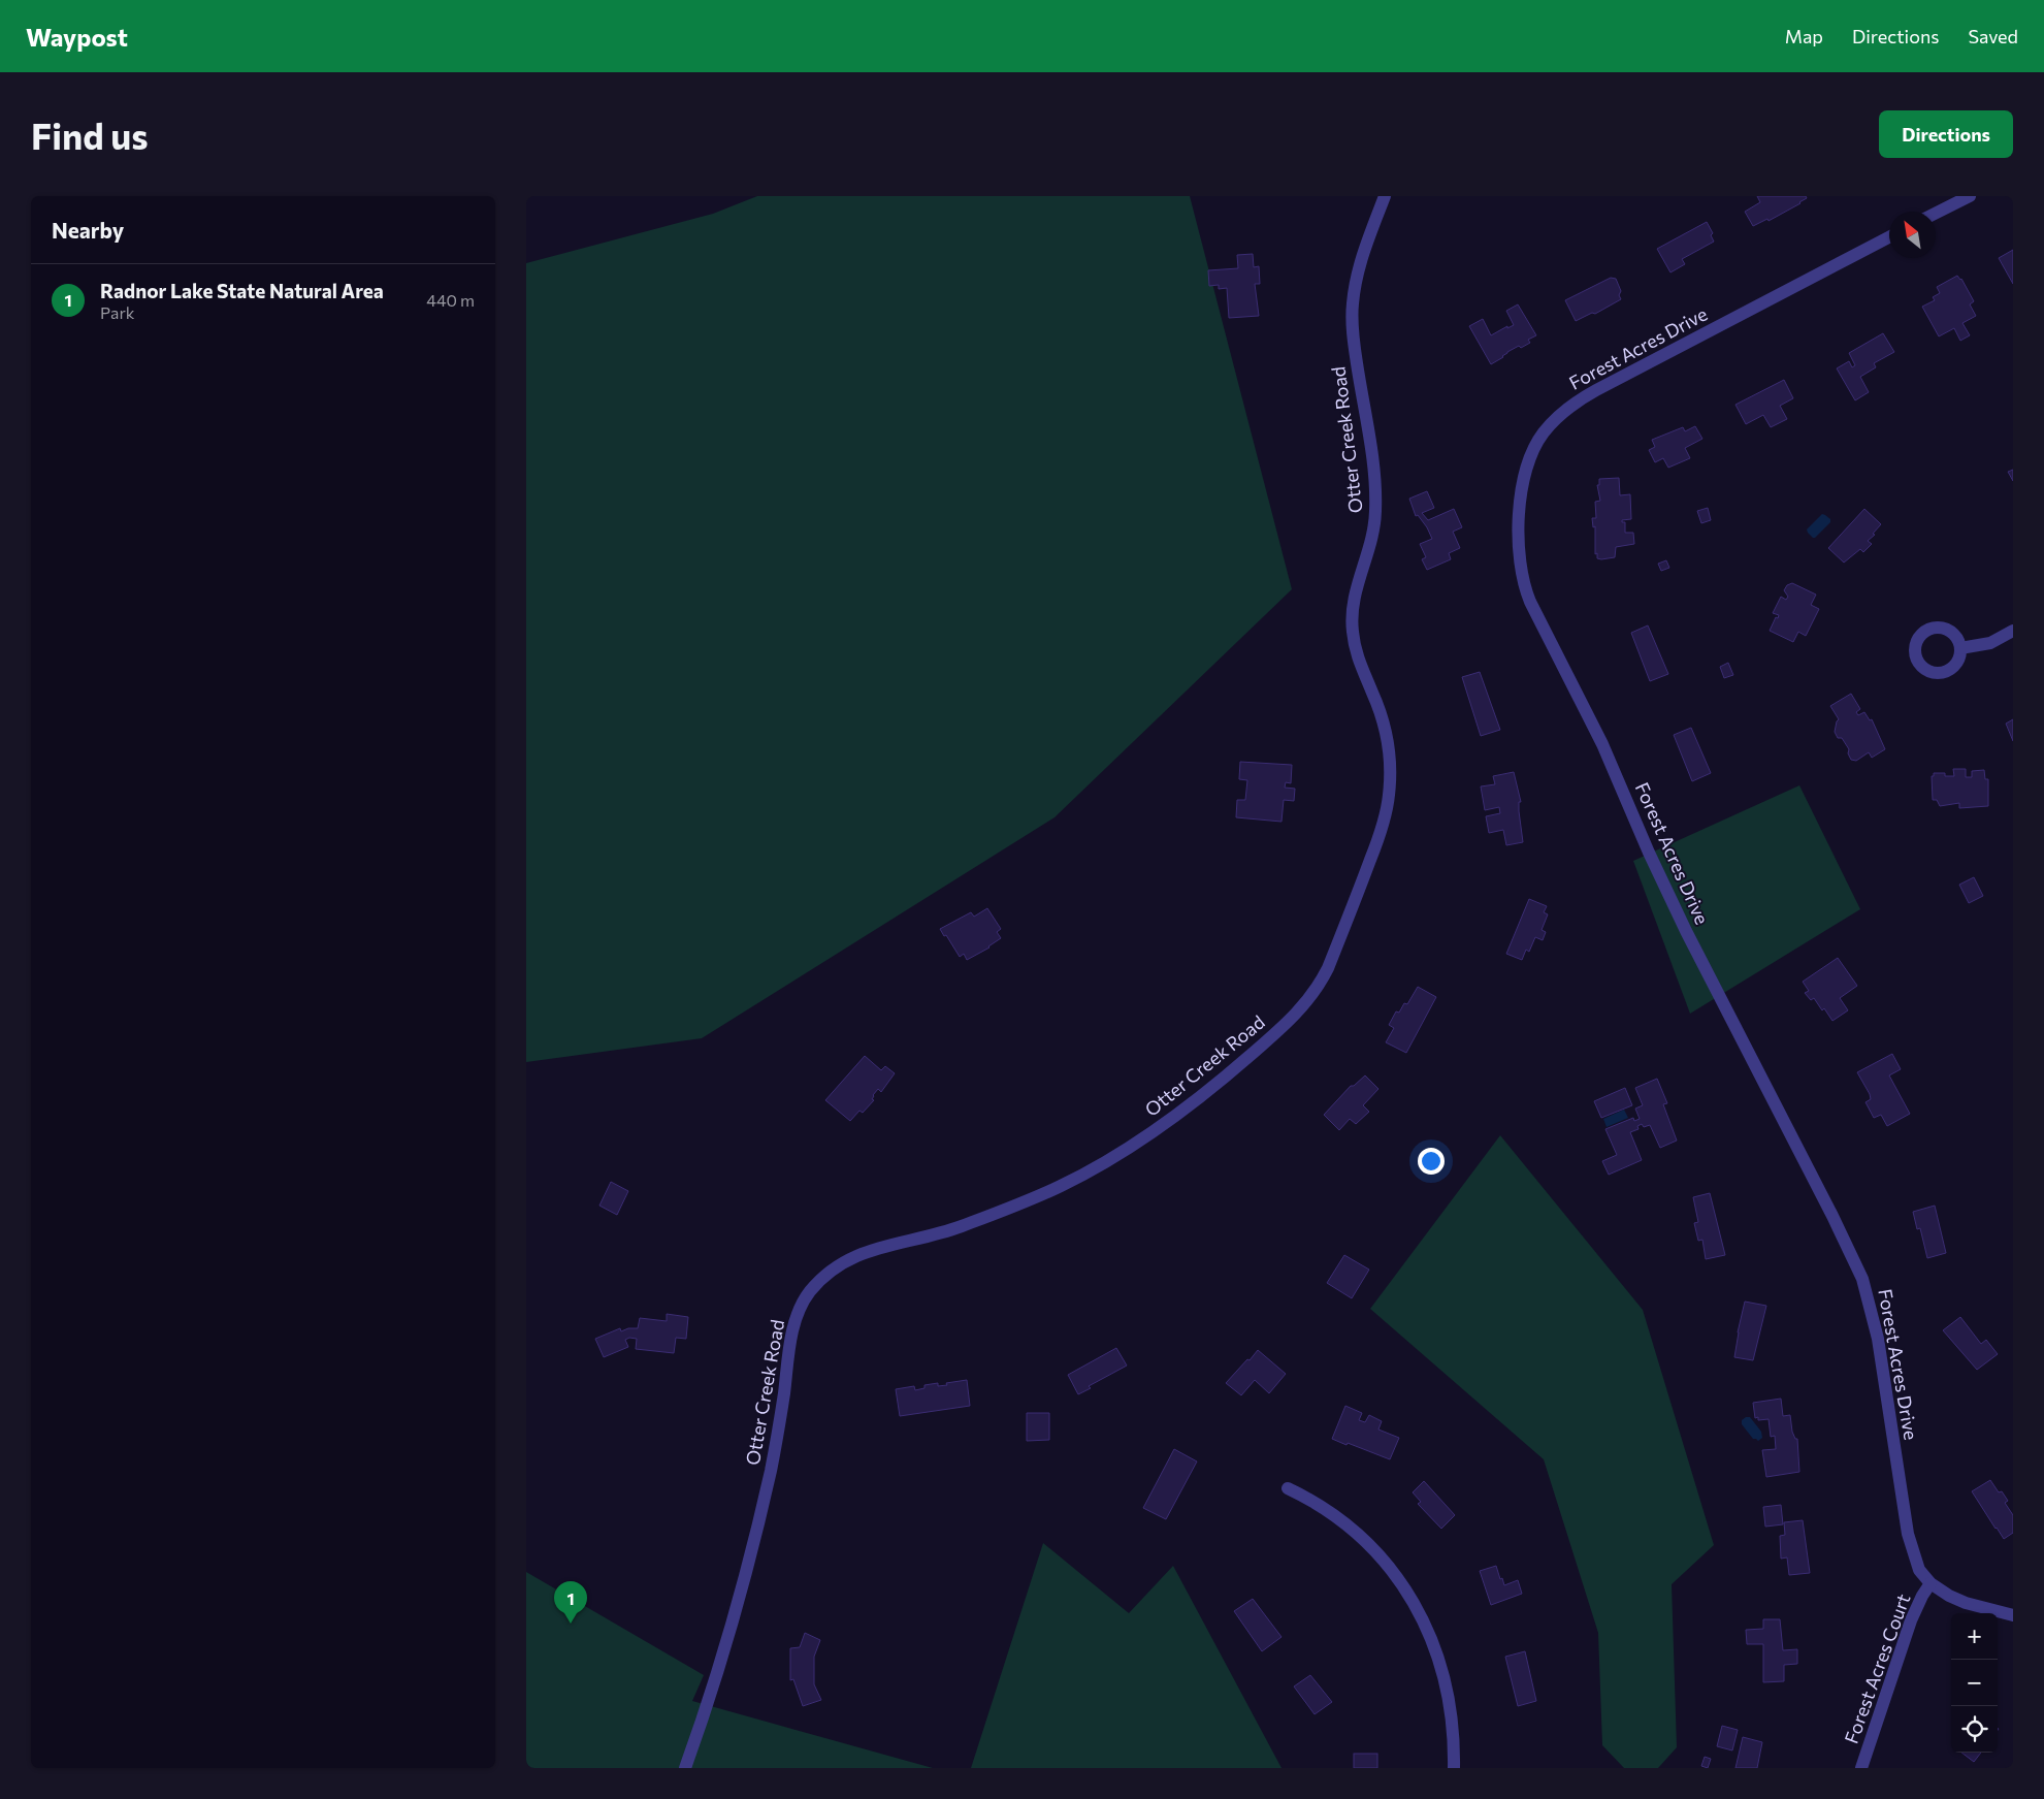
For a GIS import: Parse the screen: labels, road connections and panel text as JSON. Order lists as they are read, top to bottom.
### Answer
{
  "streets": {
    "street": ["Forest Acres Drive", "Otter Creek Road", "Forest Acres Court"]
  },
  "crossings": [
    ["Forest Acres Drive", "Forest Acres Court"]
  ],
  "north": "top left",
  "page": {
    "header": "Waypost",
    "nav": ["Map", "Directions", "Saved"],
    "buttons": "Directions",
    "title": "Find us",
    "heading": "Nearby",
    "list": [
      {
        "mark": "1",
        "name": "Radnor Lake State Natural Area",
        "note": "Park",
        "value": "440 m"
      }
    ],
    "pins": "1",
    "map_buttons": ["+", "−"]
  }
}
